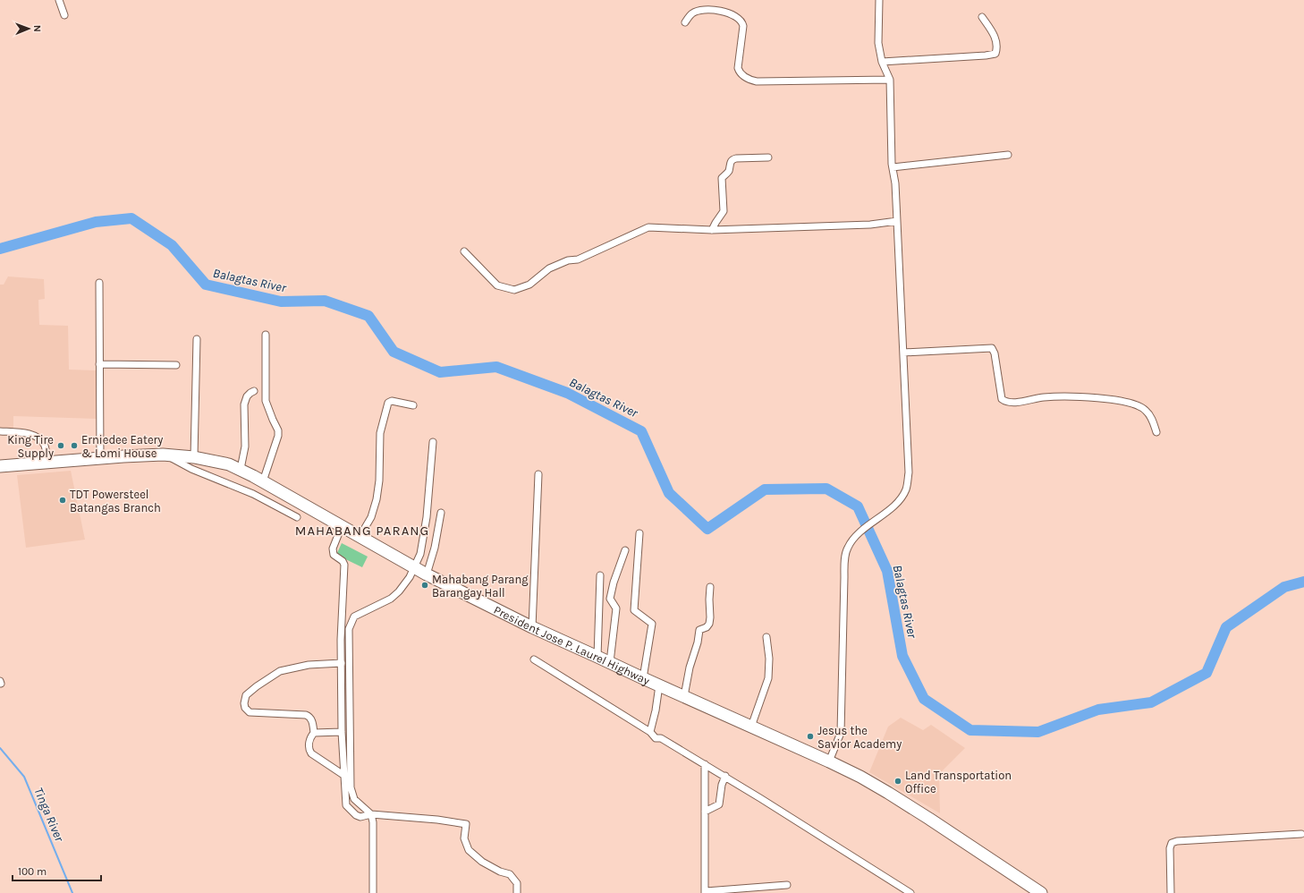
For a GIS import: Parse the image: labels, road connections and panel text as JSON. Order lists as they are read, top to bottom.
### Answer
{
  "streets": {
    "highway": ["President Jose P. Laurel Highway"]
  },
  "districts": ["MAHABANG PARANG"],
  "water": ["Balagtas River", "Tinga River"],
  "places": [
    "King Tire Supply",
    "Erniedee Eatery & Lomi House",
    "TDT Powersteel Batangas Branch",
    "Mahabang Parang Barangay Hall",
    "Jesus the Savior Academy",
    "Land Transportation Office"
  ],
  "scale_bar": "100 m",
  "north": "right"
}
